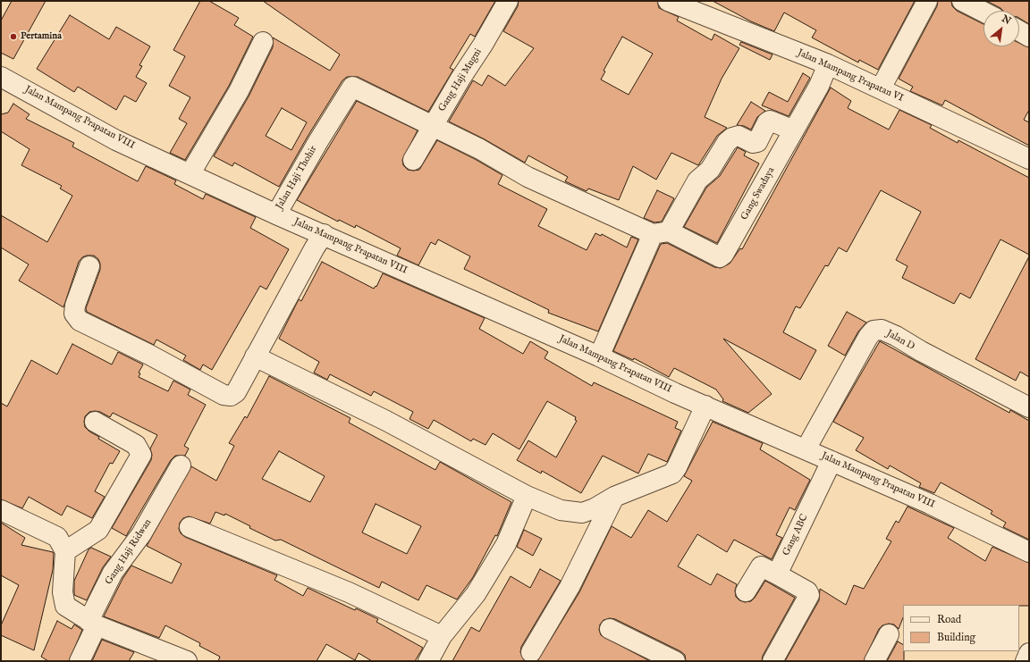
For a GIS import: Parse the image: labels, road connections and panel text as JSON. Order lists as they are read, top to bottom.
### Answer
{
  "streets": {
    "street": [
      "Jalan Mampang Prapatan VI",
      "Gang Haji Mugni",
      "Jalan Mampang Prapatan VIII",
      "Jalan Haji Thohir",
      "Gang Swadaya",
      "Jalan D",
      "Gang ABC",
      "Gang Haji Ridwan"
    ]
  },
  "crossings": [
    ["Jalan Mampang Prapatan VI", "Gang Swadaya"],
    ["Gang Haji Mugni", "Jalan Haji Thohir"],
    ["Jalan Mampang Prapatan VIII", "Jalan Haji Thohir"],
    ["Jalan Mampang Prapatan VIII", "Jalan D"],
    ["Jalan Mampang Prapatan VIII", "Gang ABC"]
  ],
  "places": ["Pertamina"],
  "legend": ["Road", "Building"],
  "north": "top right"
}
